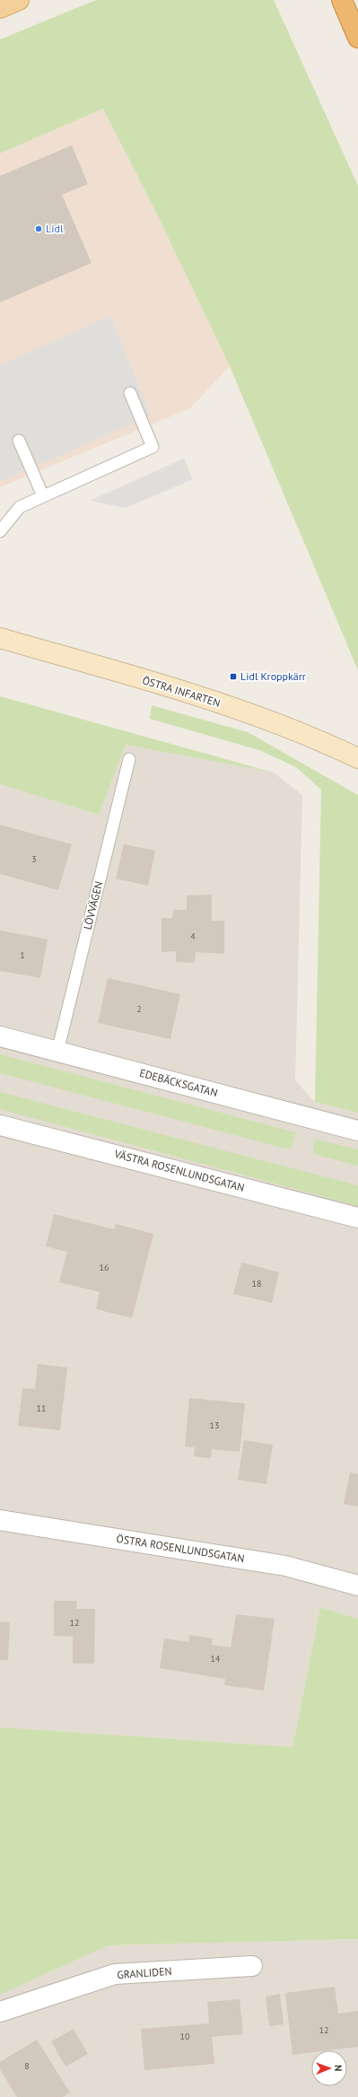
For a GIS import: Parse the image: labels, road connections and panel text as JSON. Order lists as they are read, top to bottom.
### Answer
{
  "streets": {
    "street": [
      "ÖSTRA INFARTEN",
      "EDEBÄCKSGATAN",
      "VÄSTRA ROSENLUNDSGATAN",
      "ÖSTRA ROSENLUNDSGATAN",
      "GRANLIDEN"
    ],
    "lane": ["LÖVVÄGEN"]
  },
  "crossings": [
    ["LÖVVÄGEN", "EDEBÄCKSGATAN"]
  ],
  "places": {
    "other": ["Lidl"],
    "transit": ["Lidl Kroppkärr"]
  },
  "house_numbers": [
    "3",
    "4",
    "1",
    "2",
    "16",
    "18",
    "11",
    "13",
    "12",
    "14",
    "12",
    "10",
    "8"
  ],
  "north": "right"
}
